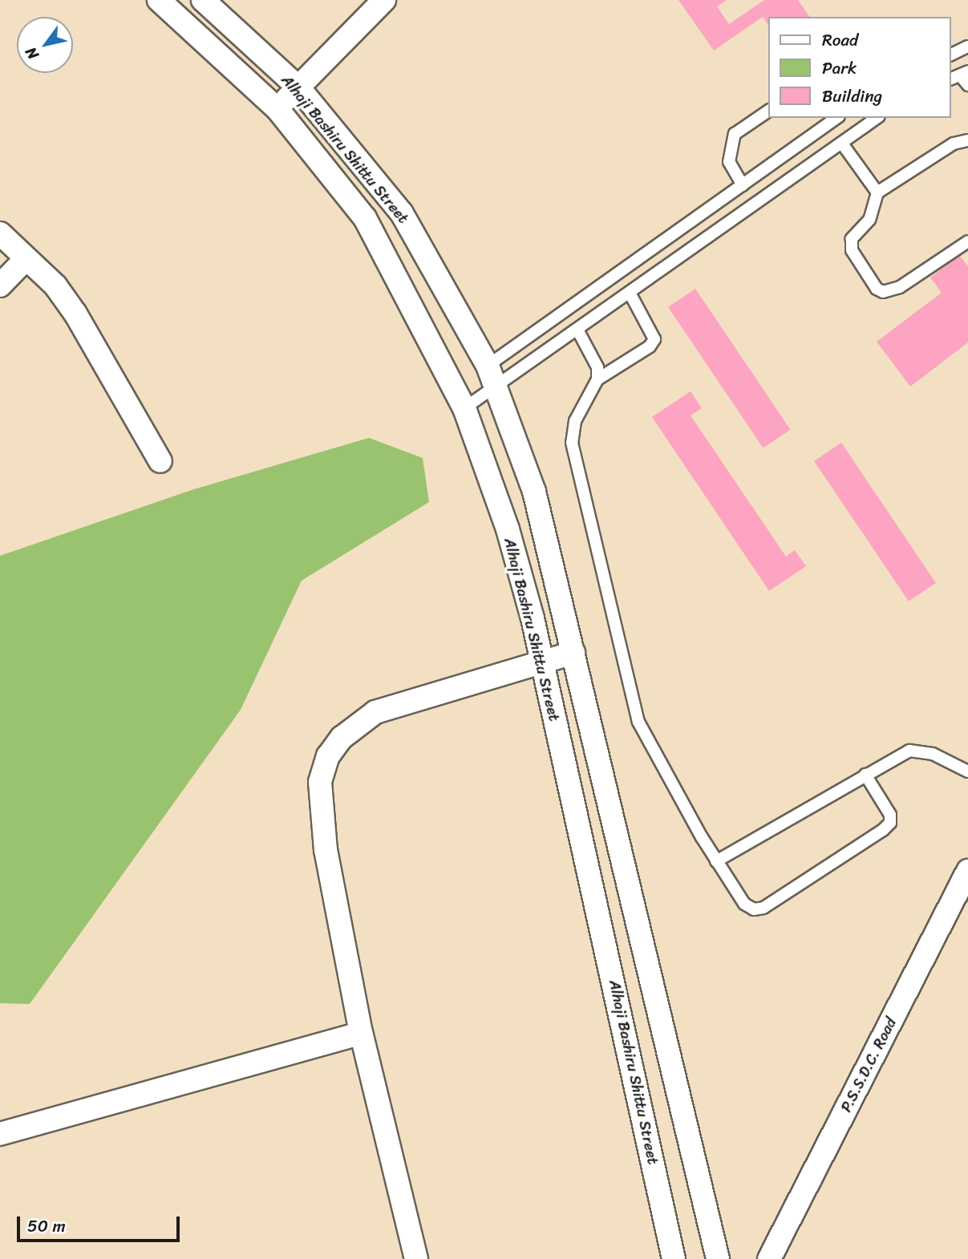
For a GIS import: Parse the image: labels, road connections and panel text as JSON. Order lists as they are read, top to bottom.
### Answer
{
  "streets": {
    "street": ["Alhaji Bashiru Shittu Street", "P.S.S.D.C. Road"]
  },
  "legend": ["Road", "Park", "Building"],
  "scale_bar": "50 m",
  "north": "bottom left"
}
